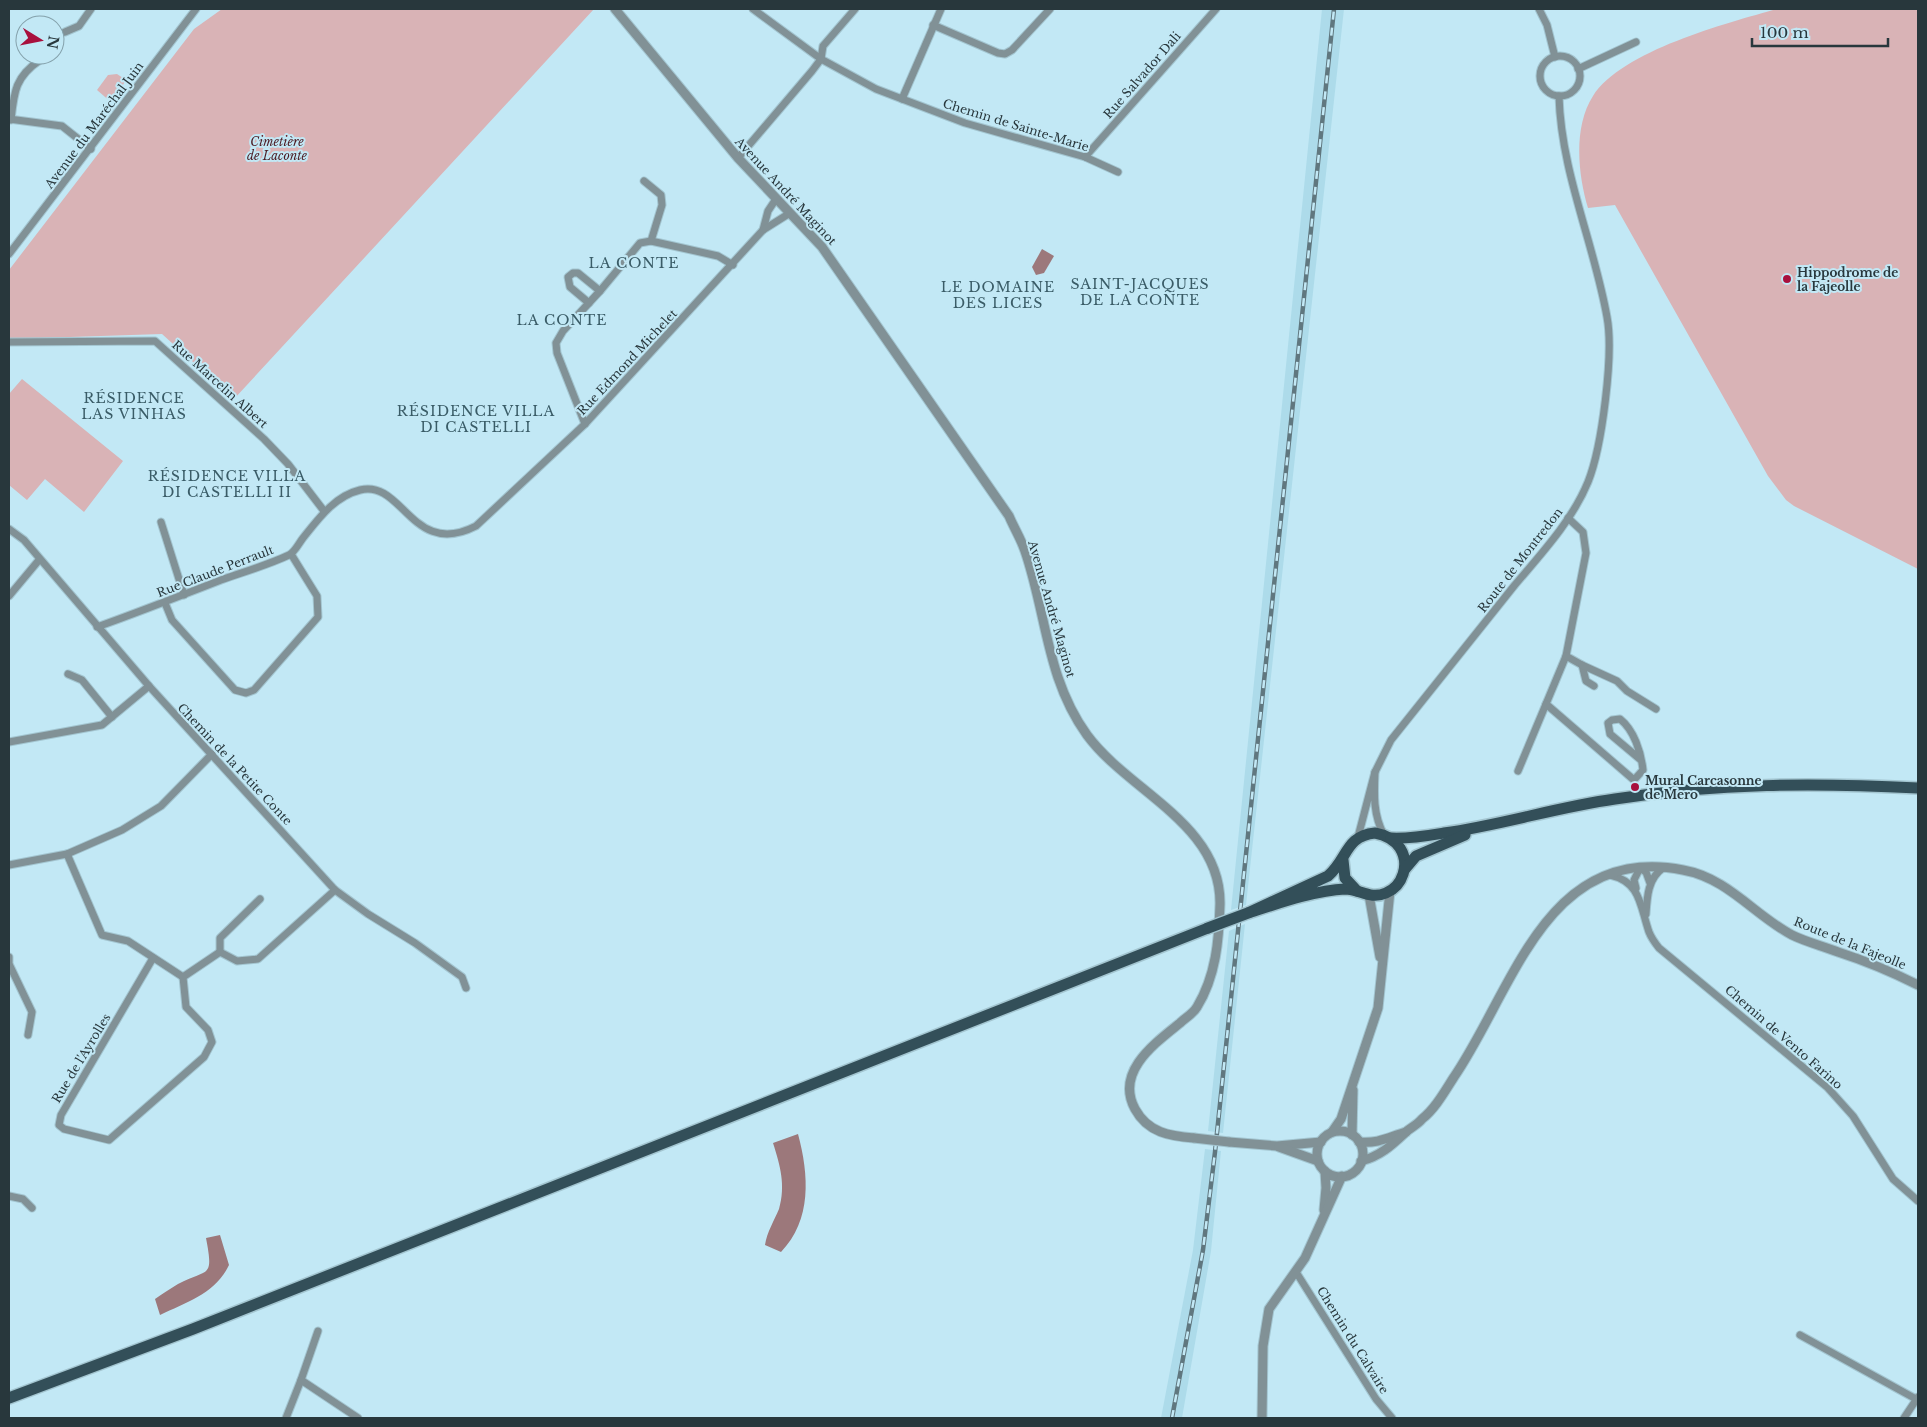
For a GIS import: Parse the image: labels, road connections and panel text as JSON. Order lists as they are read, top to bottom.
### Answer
{
  "streets": {
    "street": [
      "Rue Salvador Dali",
      "Avenue du Maréchal Juin",
      "Chemin de Sainte-Marie",
      "Avenue André Maginot",
      "Rue Edmond Michelet",
      "Rue Marcelin Albert",
      "Route de Montredon",
      "Rue Claude Perrault",
      "Chemin de la Petite Conte",
      "Route de la Fajeolle",
      "Chemin de Vento Farino",
      "Rue de l'Ayrolles",
      "Chemin du Calvaire"
    ]
  },
  "crossings": [
    ["Rue Salvador Dali", "Chemin de Sainte-Marie"],
    ["Avenue André Maginot", "Rue Edmond Michelet"],
    ["Rue Edmond Michelet", "Rue Marcelin Albert"],
    ["Rue Edmond Michelet", "Rue Claude Perrault"],
    ["Rue Marcelin Albert", "Rue Claude Perrault"],
    ["Rue Claude Perrault", "Chemin de la Petite Conte"],
    ["Route de la Fajeolle", "Chemin de Vento Farino"]
  ],
  "districts": [
    "LA CONTE",
    "SAINT-JACQUES DE LA CONTE",
    "LE DOMAINE DES LICES",
    "LA CONTE",
    "RÉSIDENCE LAS VINHAS",
    "RÉSIDENCE VILLA DI CASTELLI",
    "RÉSIDENCE VILLA DI CASTELLI II"
  ],
  "parks": ["Cimetière de Laconte"],
  "places": ["Hippodrome de la Fajeolle", "Mural Carcasonne de Mero"],
  "scale_bar": "100 m",
  "north": "right"
}
